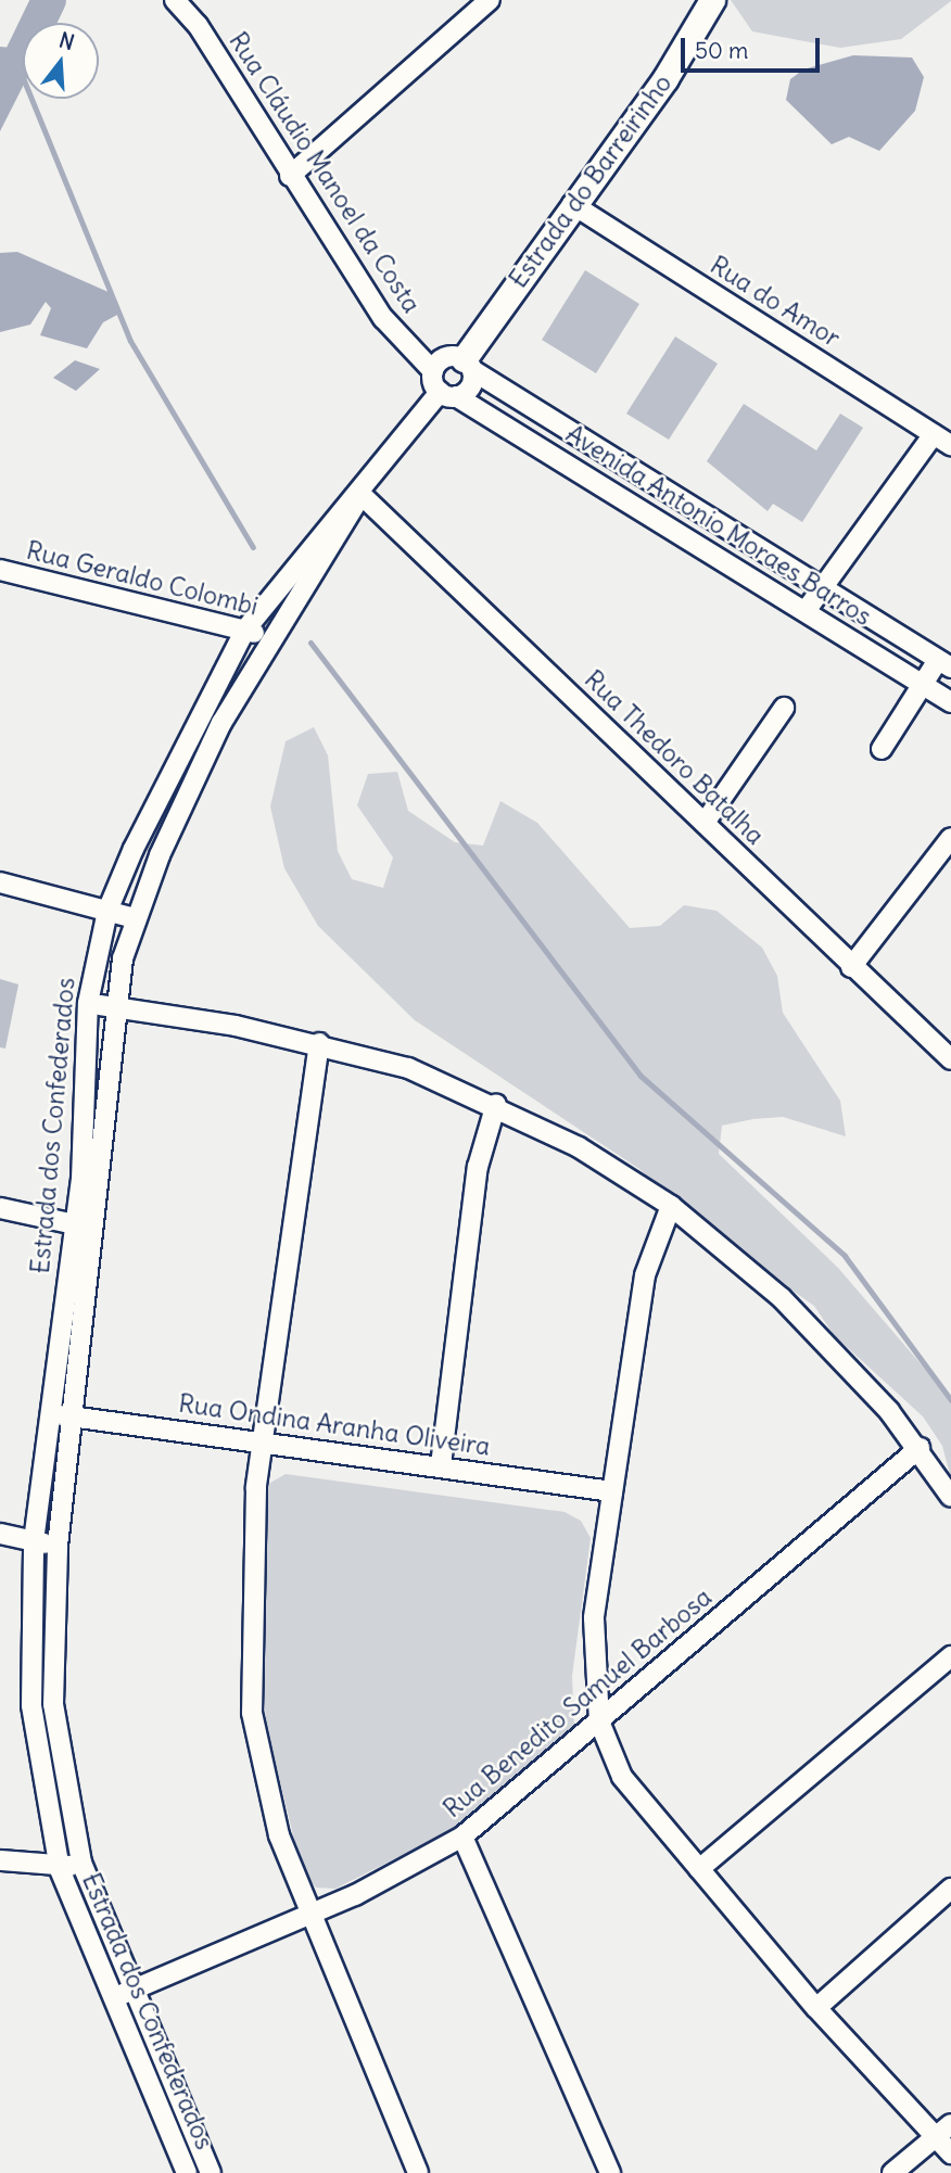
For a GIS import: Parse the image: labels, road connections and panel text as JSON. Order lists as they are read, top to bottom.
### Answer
{
  "streets": {
    "main road": ["Estrada do Barreirinho"],
    "street": [
      "Rua Cláudio Manoel da Costa",
      "Rua do Amor",
      "Avenida Antonio Moraes Barros",
      "Rua Geraldo Colombi",
      "Rua Thedoro Batalha",
      "Estrada dos Confederados",
      "Rua Ondina Aranha Oliveira",
      "Rua Benedito Samuel Barbosa"
    ]
  },
  "crossings": [
    ["Estrada do Barreirinho", "Rua do Amor"],
    ["Estrada do Barreirinho", "Avenida Antonio Moraes Barros"],
    ["Estrada do Barreirinho", "Estrada dos Confederados"],
    ["Avenida Antonio Moraes Barros", "Estrada dos Confederados"],
    ["Rua Geraldo Colombi", "Estrada dos Confederados"],
    ["Rua Thedoro Batalha", "Estrada dos Confederados"],
    ["Estrada dos Confederados", "Rua Ondina Aranha Oliveira"],
    ["Estrada dos Confederados", "Rua Benedito Samuel Barbosa"]
  ],
  "scale_bar": "50 m",
  "north": "top"
}
